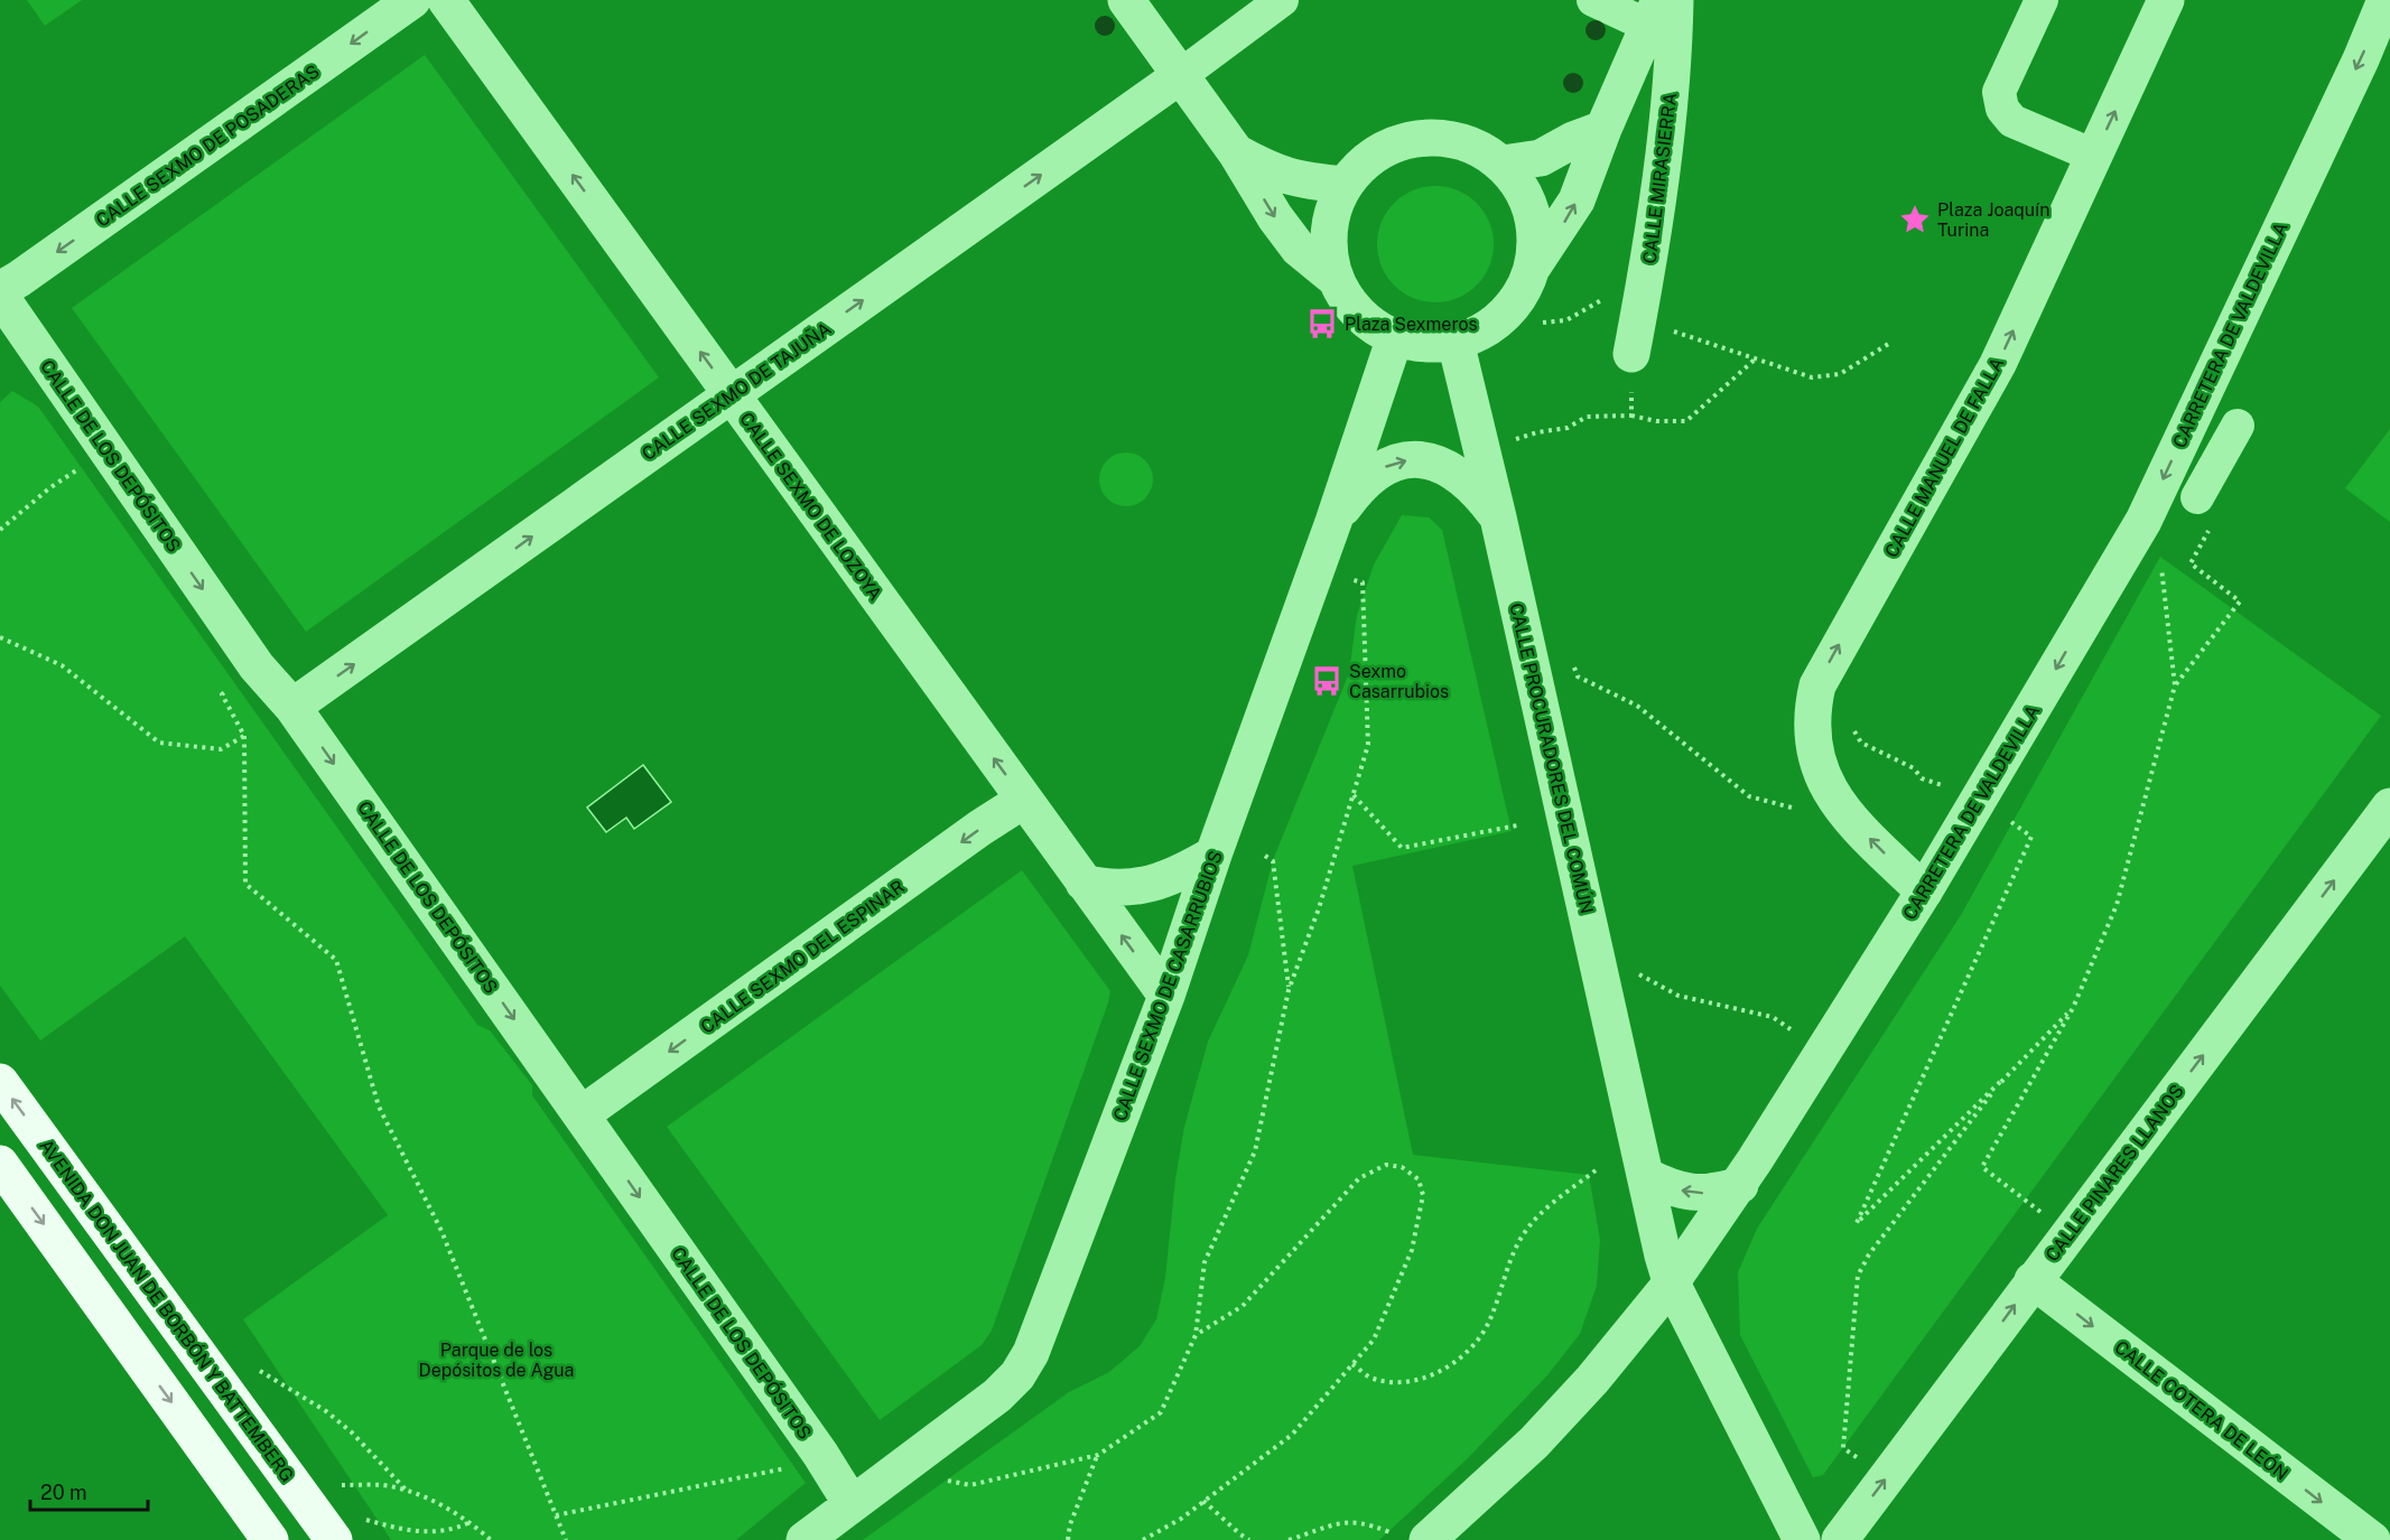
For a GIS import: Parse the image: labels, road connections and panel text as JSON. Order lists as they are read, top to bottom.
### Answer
{
  "streets": {
    "main road": ["AVENIDA DON JUAN DE BORBÓN Y BATTEMBERG"],
    "street": [
      "CALLE SEXMO DE POSADERAS",
      "CALLE MIRASIERRA",
      "CARRETERA DE VALDEVILLA",
      "CALLE SEXMO DE TAJUÑA",
      "CALLE DE LOS DEPÓSITOS",
      "CALLE MANUEL DE FALLA",
      "CALLE SEXMO DE LOZOYA",
      "CALLE PROCURADORES DEL COMÚN",
      "CALLE SEXMO DEL ESPINAR",
      "CALLE SEXMO DE CASARRUBIOS",
      "CALLE PINARES LLANOS",
      "CALLE COTERA DE LEÓN"
    ]
  },
  "crossings": [
    ["CARRETERA DE VALDEVILLA", "CALLE MANUEL DE FALLA"],
    ["CARRETERA DE VALDEVILLA", "CALLE PROCURADORES DEL COMÚN"],
    ["CALLE SEXMO DE TAJUÑA", "CALLE DE LOS DEPÓSITOS"],
    ["CALLE SEXMO DE TAJUÑA", "CALLE SEXMO DE LOZOYA"],
    ["CALLE DE LOS DEPÓSITOS", "CALLE SEXMO DEL ESPINAR"],
    ["CALLE DE LOS DEPÓSITOS", "CALLE SEXMO DE CASARRUBIOS"],
    ["CALLE SEXMO DE LOZOYA", "CALLE SEXMO DEL ESPINAR"],
    ["CALLE SEXMO DE LOZOYA", "CALLE SEXMO DE CASARRUBIOS"],
    ["CALLE PROCURADORES DEL COMÚN", "CALLE SEXMO DE CASARRUBIOS"],
    ["CALLE PINARES LLANOS", "CALLE COTERA DE LEÓN"]
  ],
  "one_way": [
    "CALLE SEXMO DE POSADERAS",
    "CARRETERA DE VALDEVILLA",
    "CALLE SEXMO DE TAJUÑA",
    "CALLE DE LOS DEPÓSITOS",
    "CALLE MANUEL DE FALLA",
    "CALLE SEXMO DE LOZOYA",
    "CALLE SEXMO DEL ESPINAR",
    "CALLE PINARES LLANOS",
    "CALLE COTERA DE LEÓN"
  ],
  "parks": ["Parque de los Depósitos de Agua"],
  "places": {
    "place": ["Plaza Joaquín Turina"],
    "bus stop": ["Plaza Sexmeros", "Sexmo Casarrubios"]
  },
  "scale_bar": "20 m"
}
